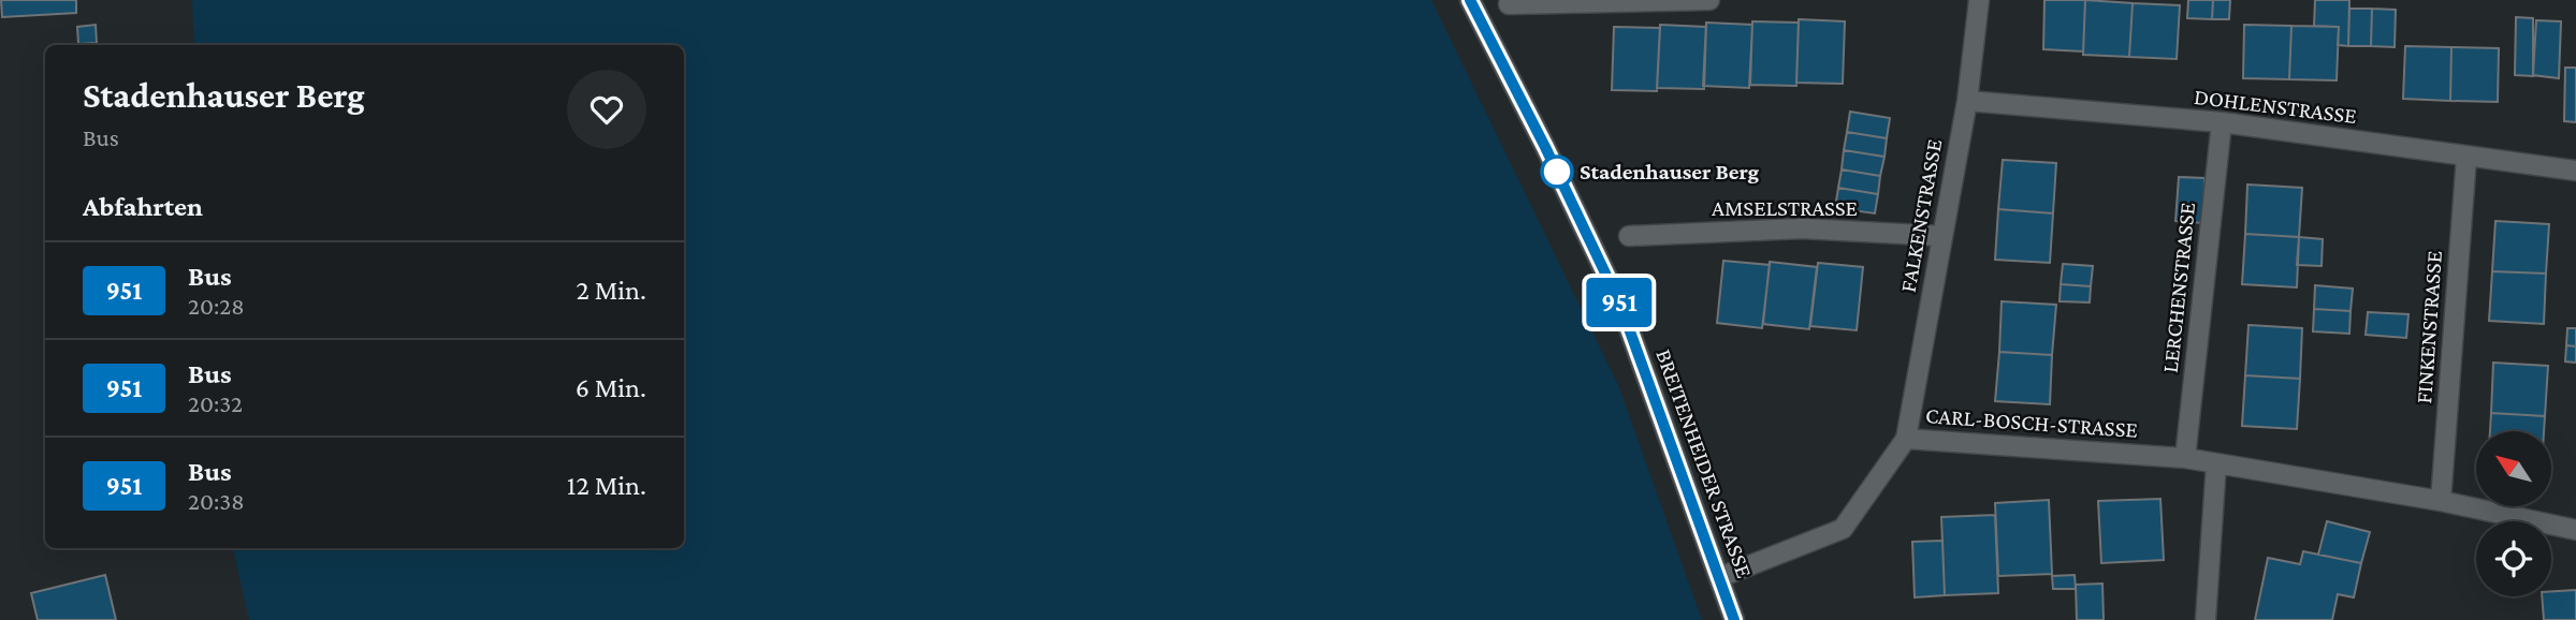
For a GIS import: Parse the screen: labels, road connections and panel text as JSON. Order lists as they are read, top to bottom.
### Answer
{
  "streets": {
    "street": [
      "DOHLENSTRASSE",
      "AMSELSTRASSE",
      "FALKENSTRASSE",
      "LERCHENSTRASSE",
      "FINKENSTRASSE",
      "CARL-BOSCH-STRASSE",
      "BREITENHEIDER STRASSE"
    ]
  },
  "crossings": [
    ["DOHLENSTRASSE", "FALKENSTRASSE"],
    ["DOHLENSTRASSE", "LERCHENSTRASSE"],
    ["DOHLENSTRASSE", "FINKENSTRASSE"],
    ["AMSELSTRASSE", "FALKENSTRASSE"],
    ["FALKENSTRASSE", "CARL-BOSCH-STRASSE"],
    ["LERCHENSTRASSE", "CARL-BOSCH-STRASSE"],
    ["FINKENSTRASSE", "CARL-BOSCH-STRASSE"],
    ["CARL-BOSCH-STRASSE", "BREITENHEIDER STRASSE"]
  ],
  "places": ["Stadenhauser Berg"],
  "lines": ["bus line 951"],
  "north": "top left",
  "page": {
    "on_map": "951",
    "heading": [
      ["Stadenhauser Berg", "Bus"],
      "Abfahrten"
    ],
    "list": [
      {
        "mark": "951",
        "name": "Bus",
        "note": "20:28",
        "value": "2 Min."
      },
      {
        "mark": "951",
        "name": "Bus",
        "note": "20:32",
        "value": "6 Min."
      },
      {
        "mark": "951",
        "name": "Bus",
        "note": "20:38",
        "value": "12 Min."
      }
    ]
  }
}
